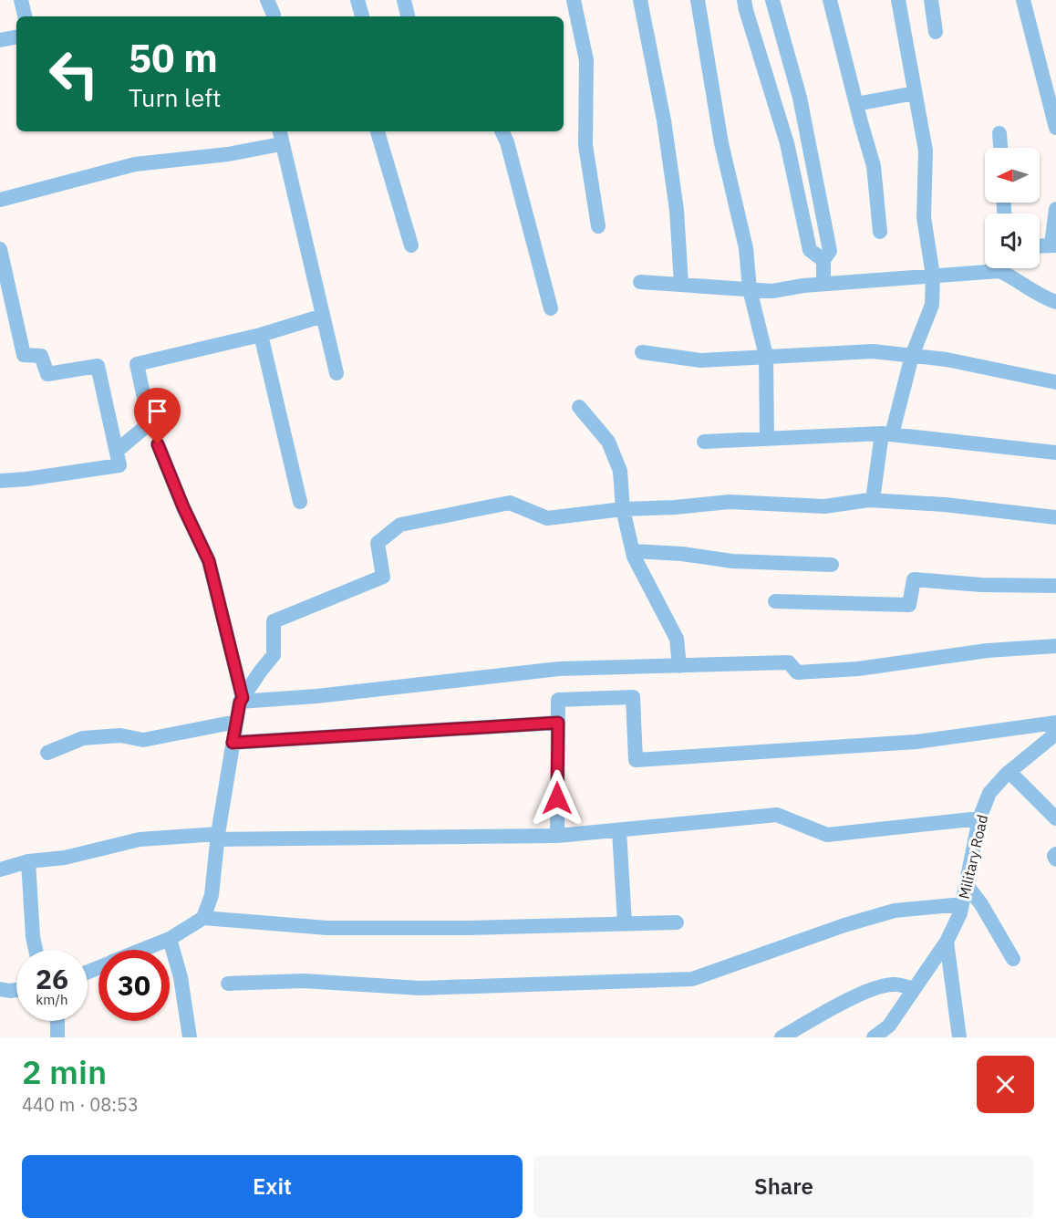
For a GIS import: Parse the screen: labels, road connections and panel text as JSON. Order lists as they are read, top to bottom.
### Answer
{
  "streets": {
    "street": ["Military Road"]
  },
  "north": "left",
  "page": {
    "turn": ["50 m", "Turn left"],
    "speed": "26 km/h",
    "limit": "30",
    "heading": ["2 min", "440 m · 08:53"],
    "buttons": ["Exit", "Share"]
  }
}
